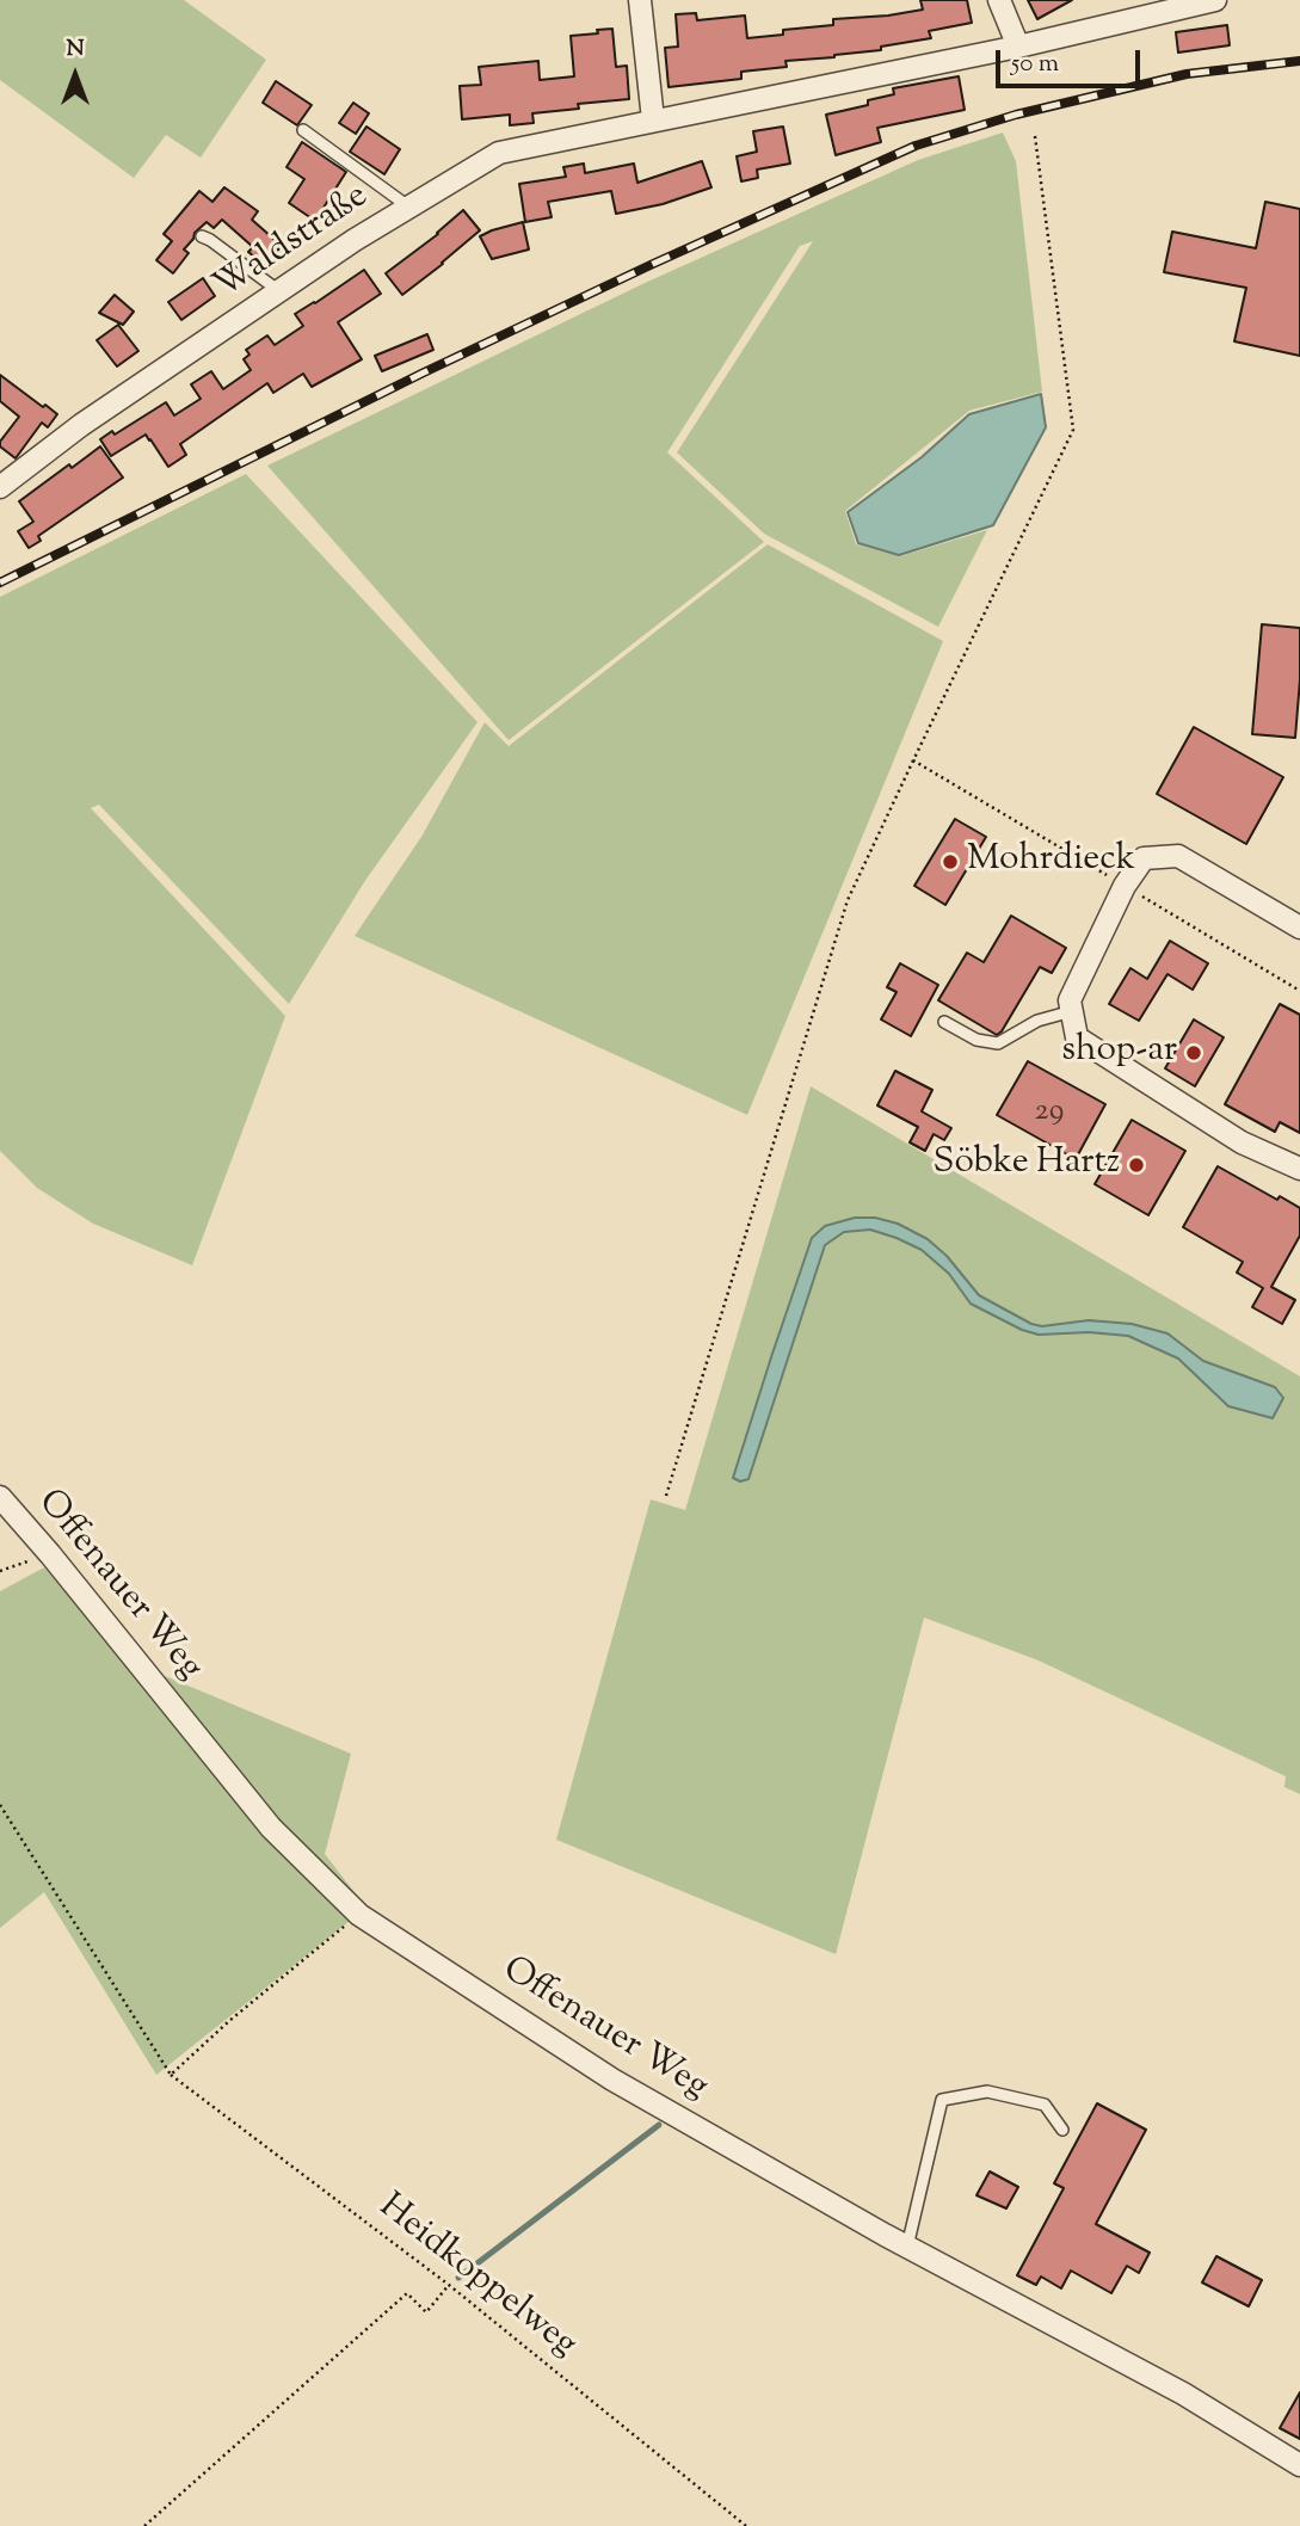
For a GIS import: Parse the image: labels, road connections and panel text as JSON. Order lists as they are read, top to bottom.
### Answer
{
  "streets": {
    "street": ["Waldstraße", "Offenauer Weg"],
    "path": ["Heidkoppelweg"]
  },
  "places": ["Mohrdieck", "shop-ar", "Söbke Hartz"],
  "house_numbers": ["29"],
  "scale_bar": "50 m",
  "north": "top"
}
